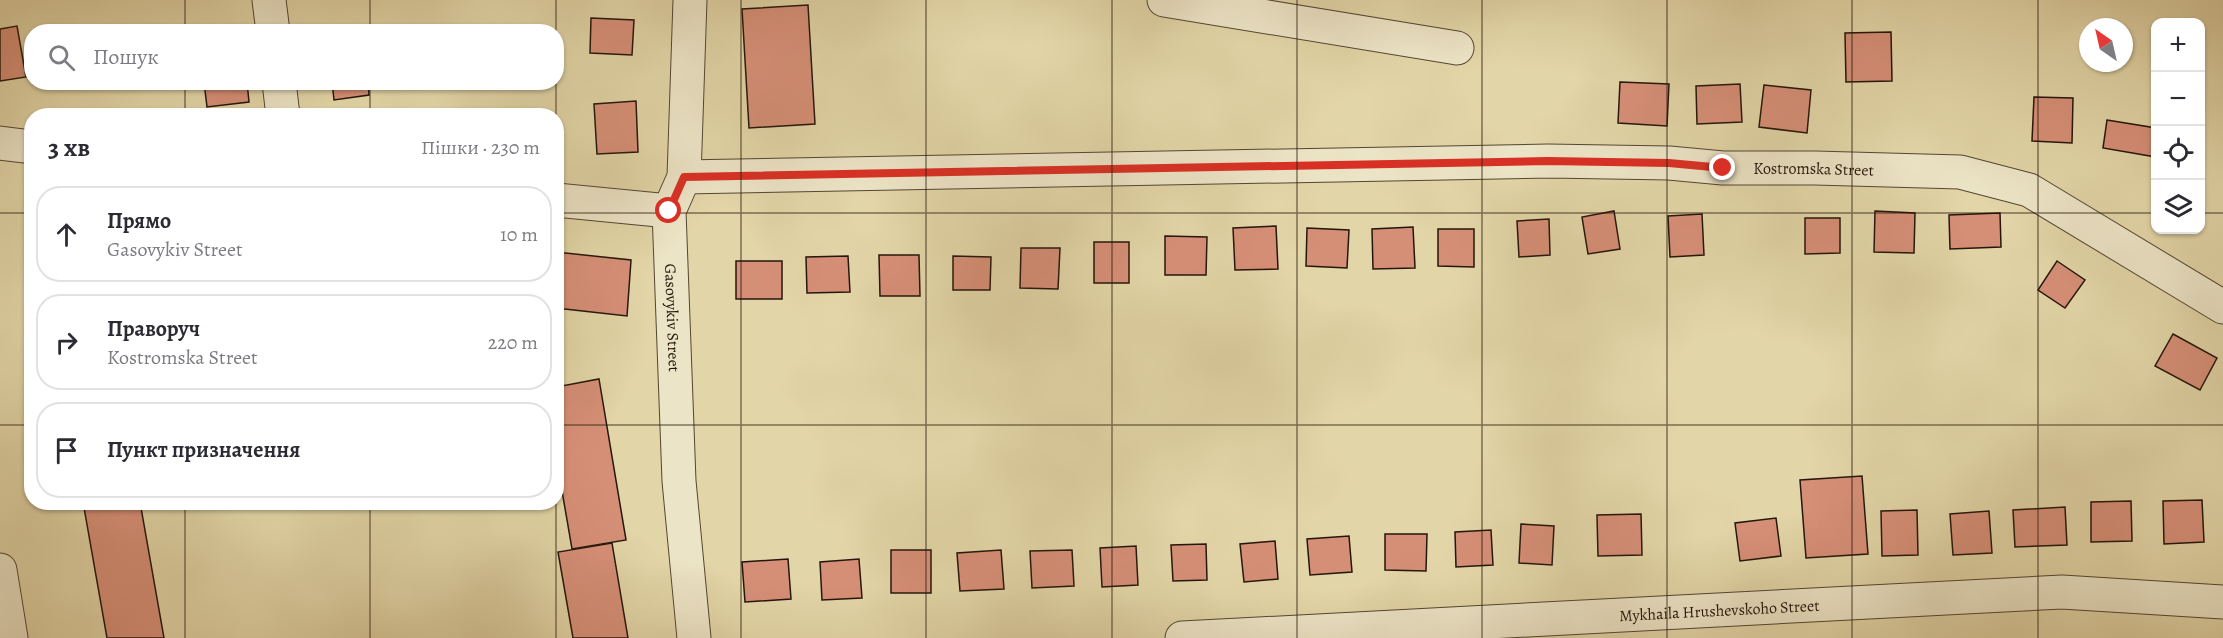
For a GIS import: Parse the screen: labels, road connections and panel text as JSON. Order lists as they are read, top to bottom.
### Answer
{
  "streets": {
    "street": ["Kostromska Street", "Gasovykiv Street", "Mykhaila Hrushevskoho Street"]
  },
  "crossings": [
    ["Kostromska Street", "Gasovykiv Street"]
  ],
  "north": "top left",
  "page": {
    "map_buttons": ["+", "−"],
    "search": "Пошук",
    "heading": ["3 хв", "Пішки · 230 m"],
    "list": [
      ["Прямо", "Gasovykiv Street", "10 m"],
      ["Праворуч", "Kostromska Street", "220 m"],
      "Пункт призначення"
    ]
  }
}
